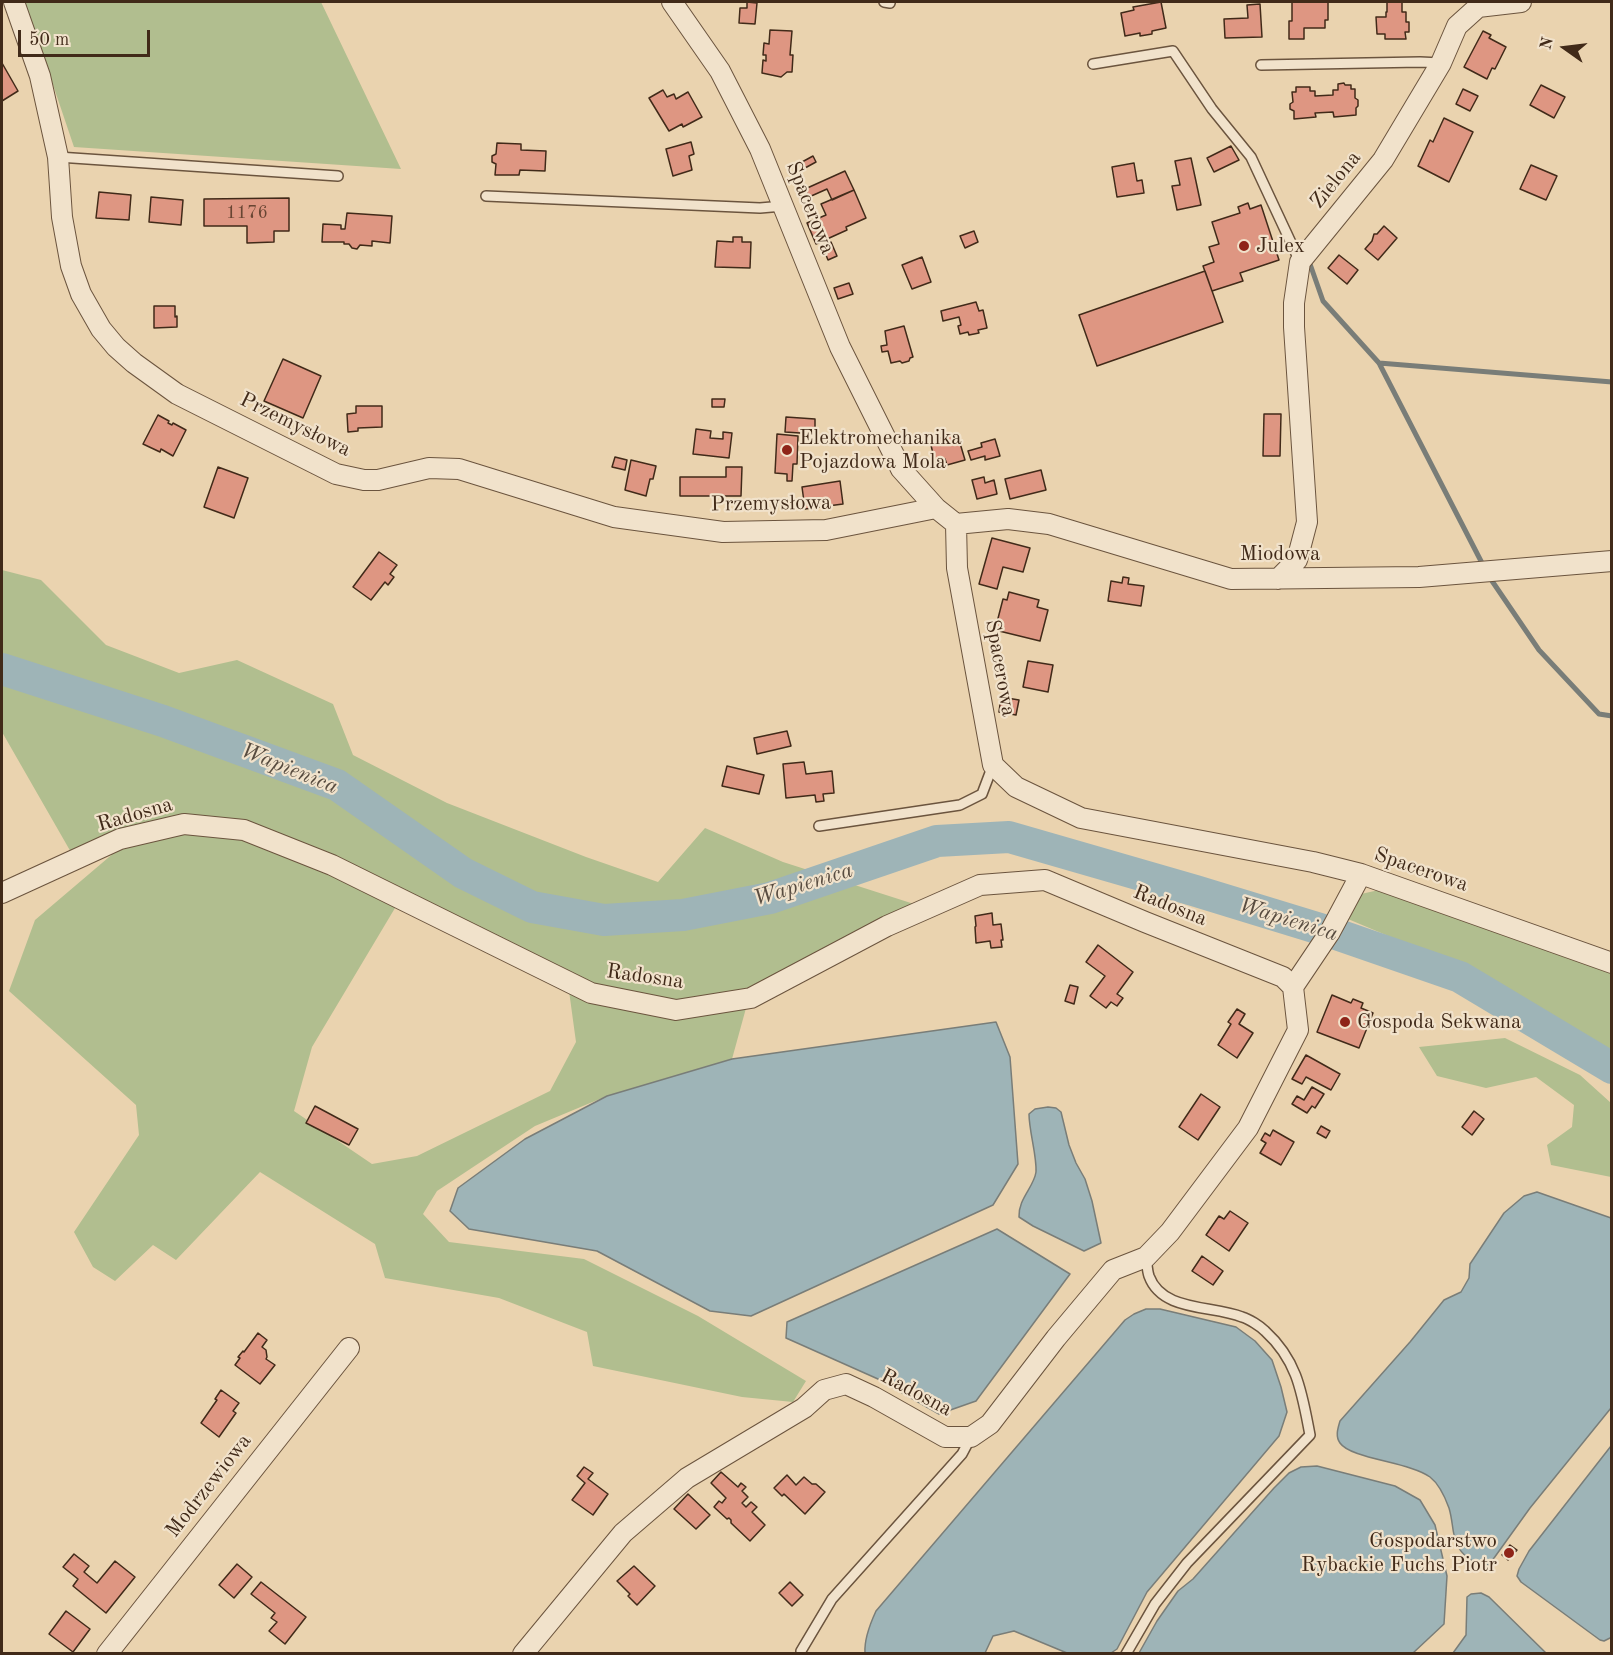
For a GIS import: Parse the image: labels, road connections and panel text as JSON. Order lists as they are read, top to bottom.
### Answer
{
  "streets": {
    "street": [
      "Zielona",
      "Spacerowa",
      "Przemysłowa",
      "Miodowa",
      "Radosna",
      "Modrzewiowa"
    ]
  },
  "crossings": [
    ["Spacerowa", "Przemysłowa"],
    ["Spacerowa", "Miodowa"]
  ],
  "water": ["Wapienica"],
  "places": [
    "Julex",
    "Elektromechanika Pojazdowa Mola",
    "Gospoda Sekwana",
    "Gospodarstwo Rybackie Fuchs Piotr"
  ],
  "house_numbers": ["1176"],
  "scale_bar": "50 m",
  "north": "left"
}
